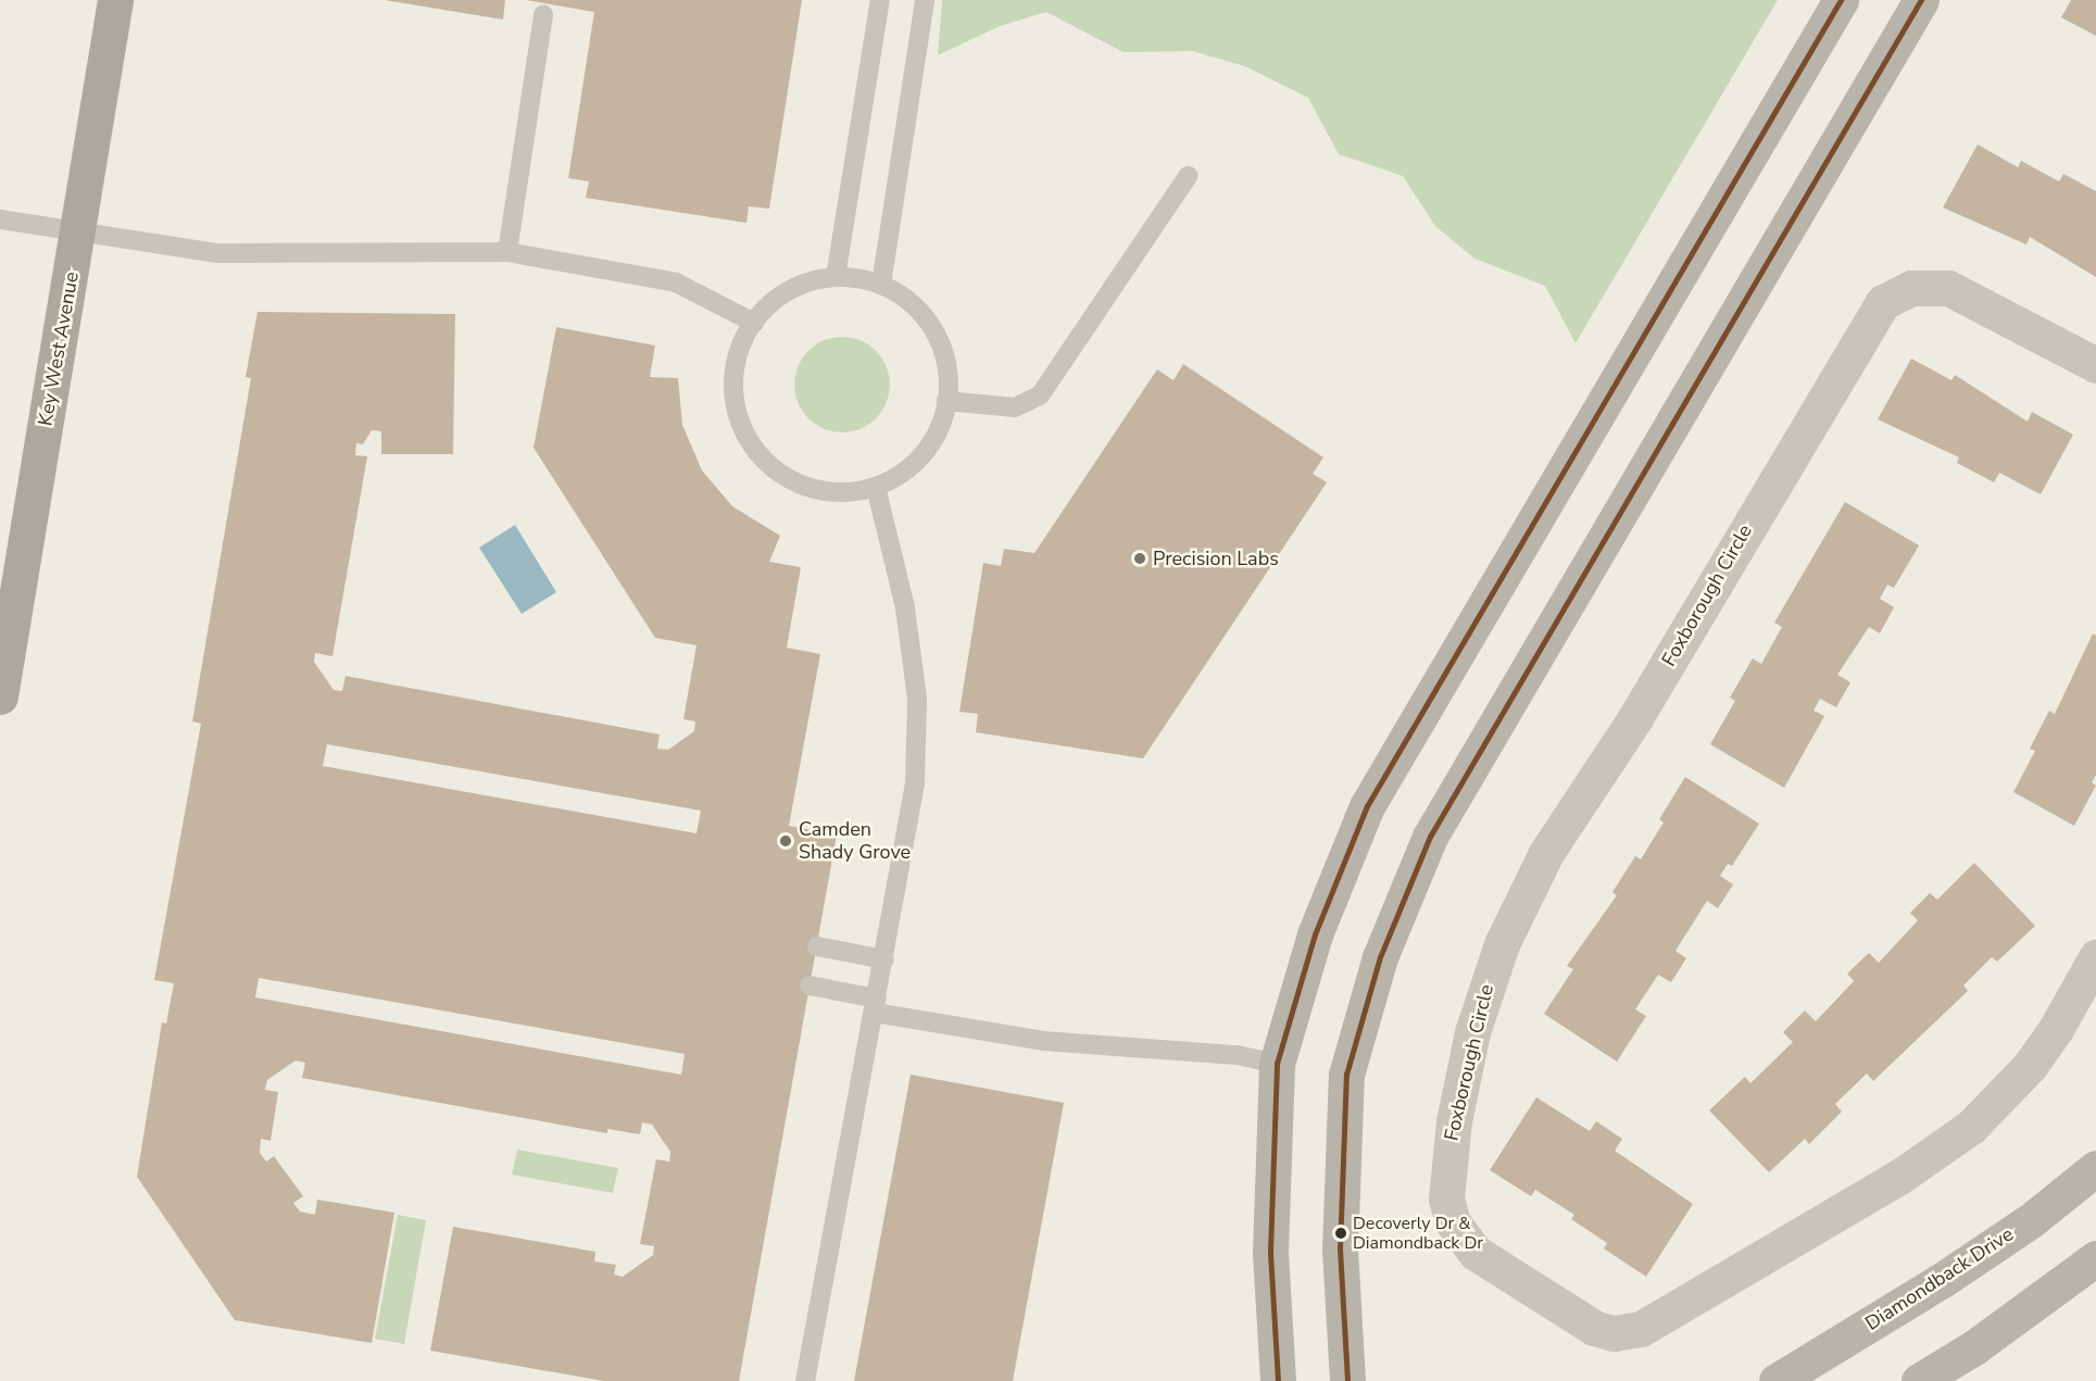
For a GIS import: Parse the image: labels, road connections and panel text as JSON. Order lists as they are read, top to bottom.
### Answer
{
  "streets": {
    "main road": ["Key West Avenue"],
    "street": ["Foxborough Circle", "Diamondback Drive"]
  },
  "places": ["Precision Labs", "Camden Shady Grove", "Decoverly Dr & Diamondback Dr"]
}
